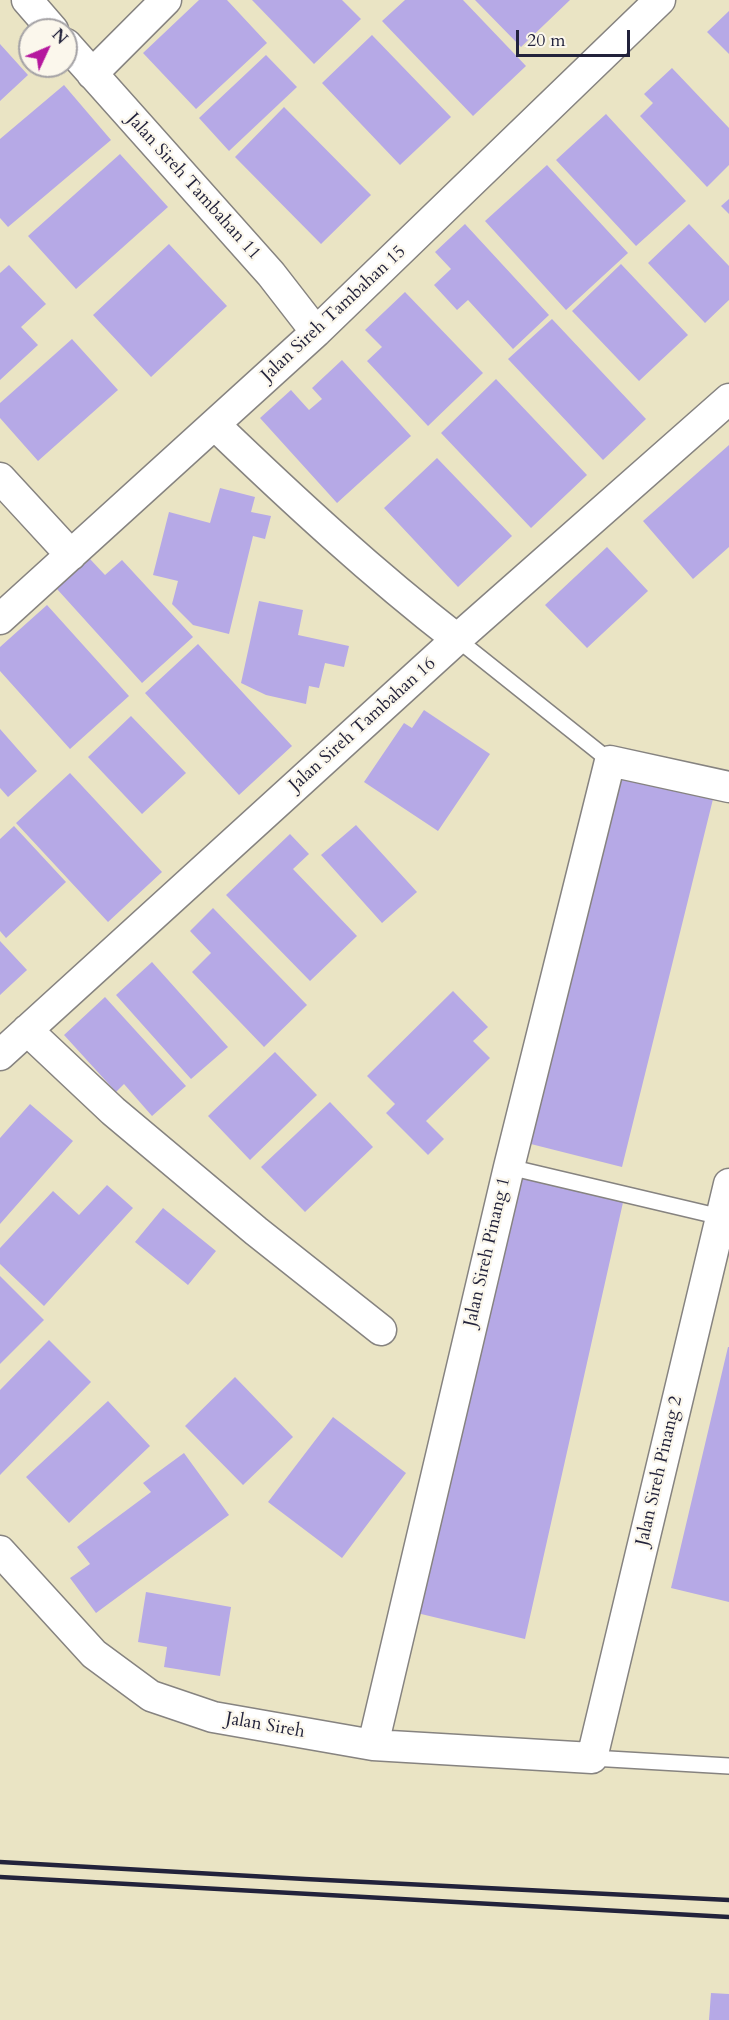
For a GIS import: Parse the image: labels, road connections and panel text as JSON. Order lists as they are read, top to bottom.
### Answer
{
  "streets": {
    "street": [
      "Jalan Sireh Tambahan 11",
      "Jalan Sireh Tambahan 15",
      "Jalan Sireh Tambahan 16",
      "Jalan Sireh Pinang 1",
      "Jalan Sireh Pinang 2",
      "Jalan Sireh"
    ]
  },
  "crossings": [
    ["Jalan Sireh Tambahan 11", "Jalan Sireh Tambahan 15"],
    ["Jalan Sireh Pinang 1", "Jalan Sireh"],
    ["Jalan Sireh Pinang 2", "Jalan Sireh"]
  ],
  "scale_bar": "20 m",
  "north": "top right"
}
